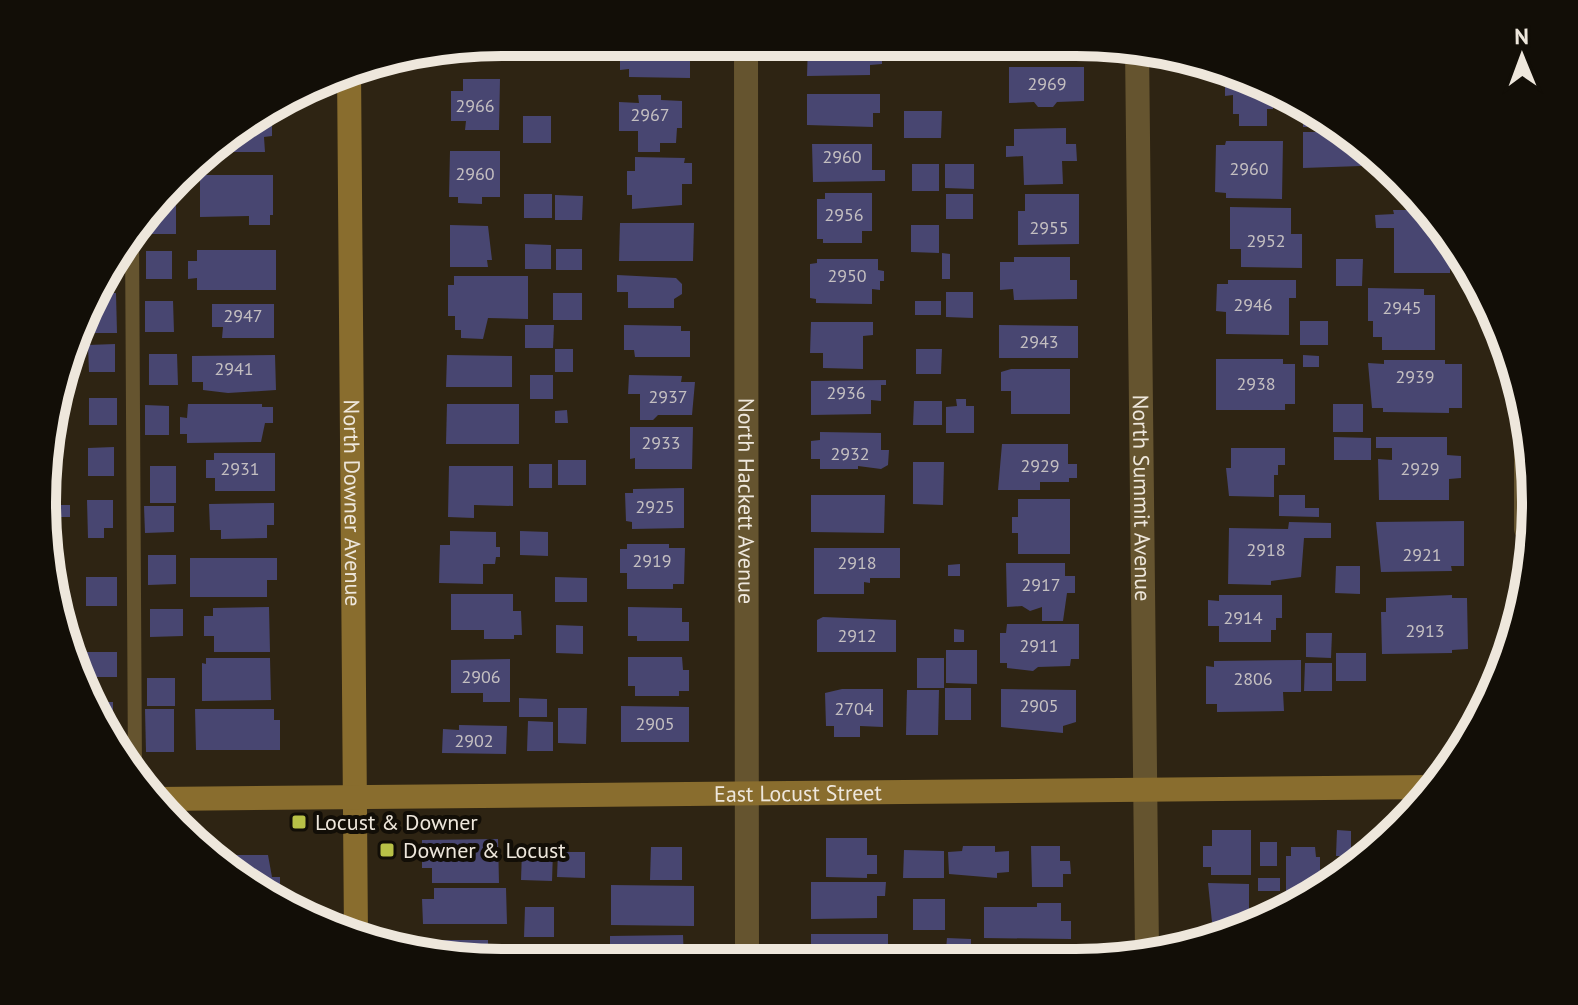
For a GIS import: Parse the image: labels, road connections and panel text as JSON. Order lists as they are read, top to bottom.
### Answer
{
  "streets": {
    "main road": ["North Downer Avenue", "East Locust Street"],
    "street": ["North Summit Avenue", "North Hackett Avenue"]
  },
  "crossings": [
    ["North Summit Avenue", "East Locust Street"],
    ["North Downer Avenue", "East Locust Street"],
    ["North Hackett Avenue", "East Locust Street"]
  ],
  "places": {
    "transit": ["Locust & Downer", "Downer & Locust"]
  },
  "house_numbers": [
    "2969",
    "2966",
    "2967",
    "2960",
    "2960",
    "2960",
    "2956",
    "2955",
    "2952",
    "2950",
    "2946",
    "2945",
    "2947",
    "2943",
    "2941",
    "2939",
    "2938",
    "2936",
    "2937",
    "2933",
    "2932",
    "2929",
    "2931",
    "2929",
    "2925",
    "2918",
    "2921",
    "2919",
    "2918",
    "2917",
    "2914",
    "2913",
    "2912",
    "2911",
    "2906",
    "2806",
    "2905",
    "2704",
    "2905",
    "2902"
  ],
  "north": "top"
}
